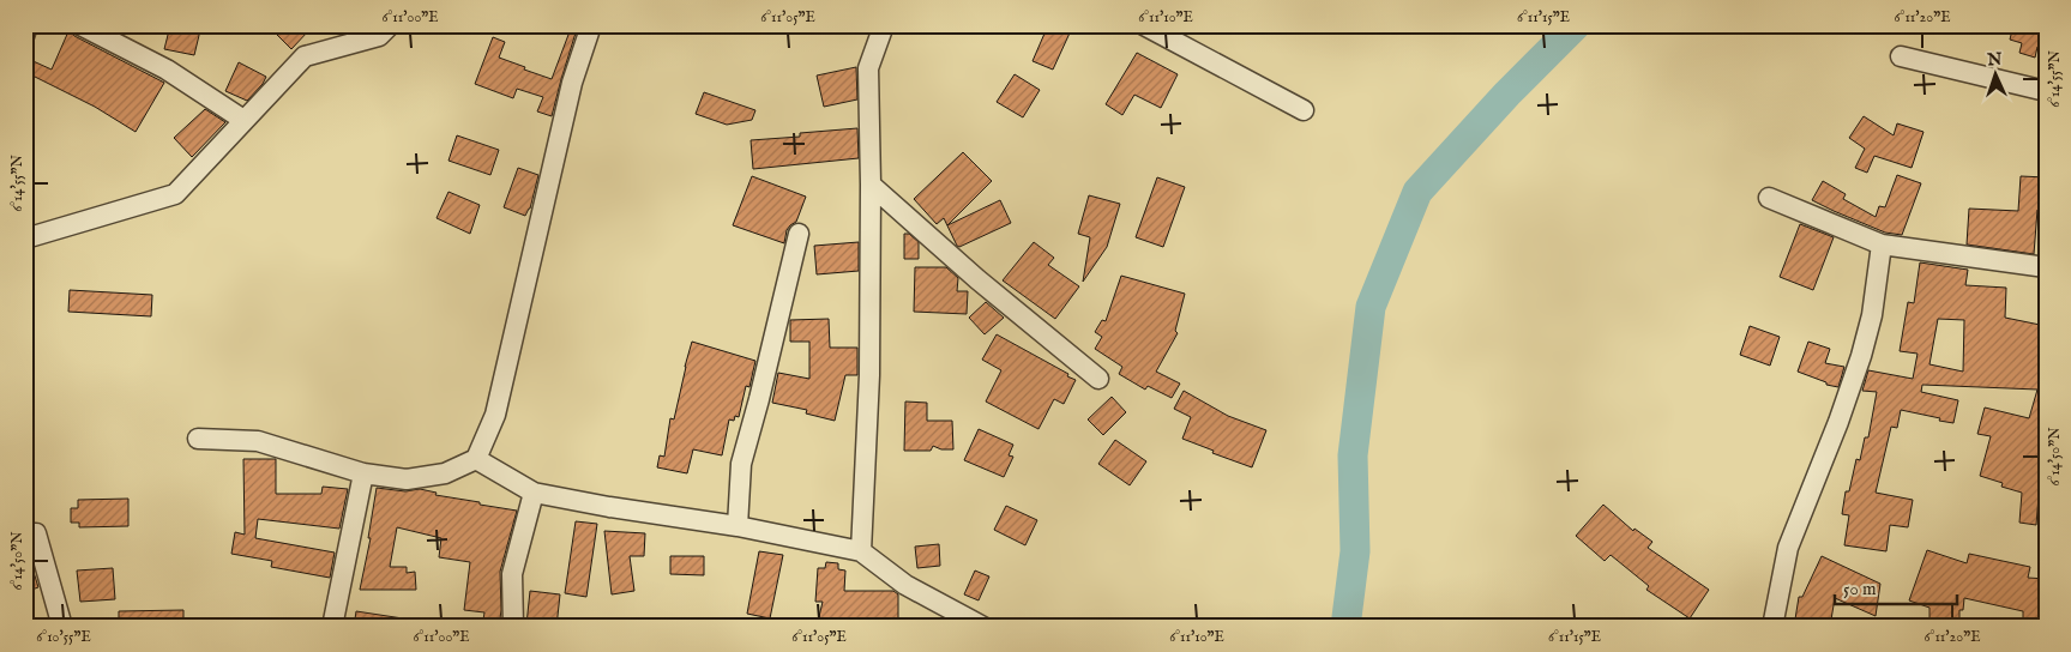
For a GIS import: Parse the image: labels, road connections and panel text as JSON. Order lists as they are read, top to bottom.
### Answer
{
  "scale_bar": "50 m",
  "north": "top",
  "coordinates": [
    "6°11'00\"E",
    "6°11'05\"E",
    "6°11'10\"E",
    "6°11'15\"E",
    "6°11'20\"E",
    "6°14'55\"N",
    "6°14'50\"N",
    "6°10'55\"E"
  ]
}
